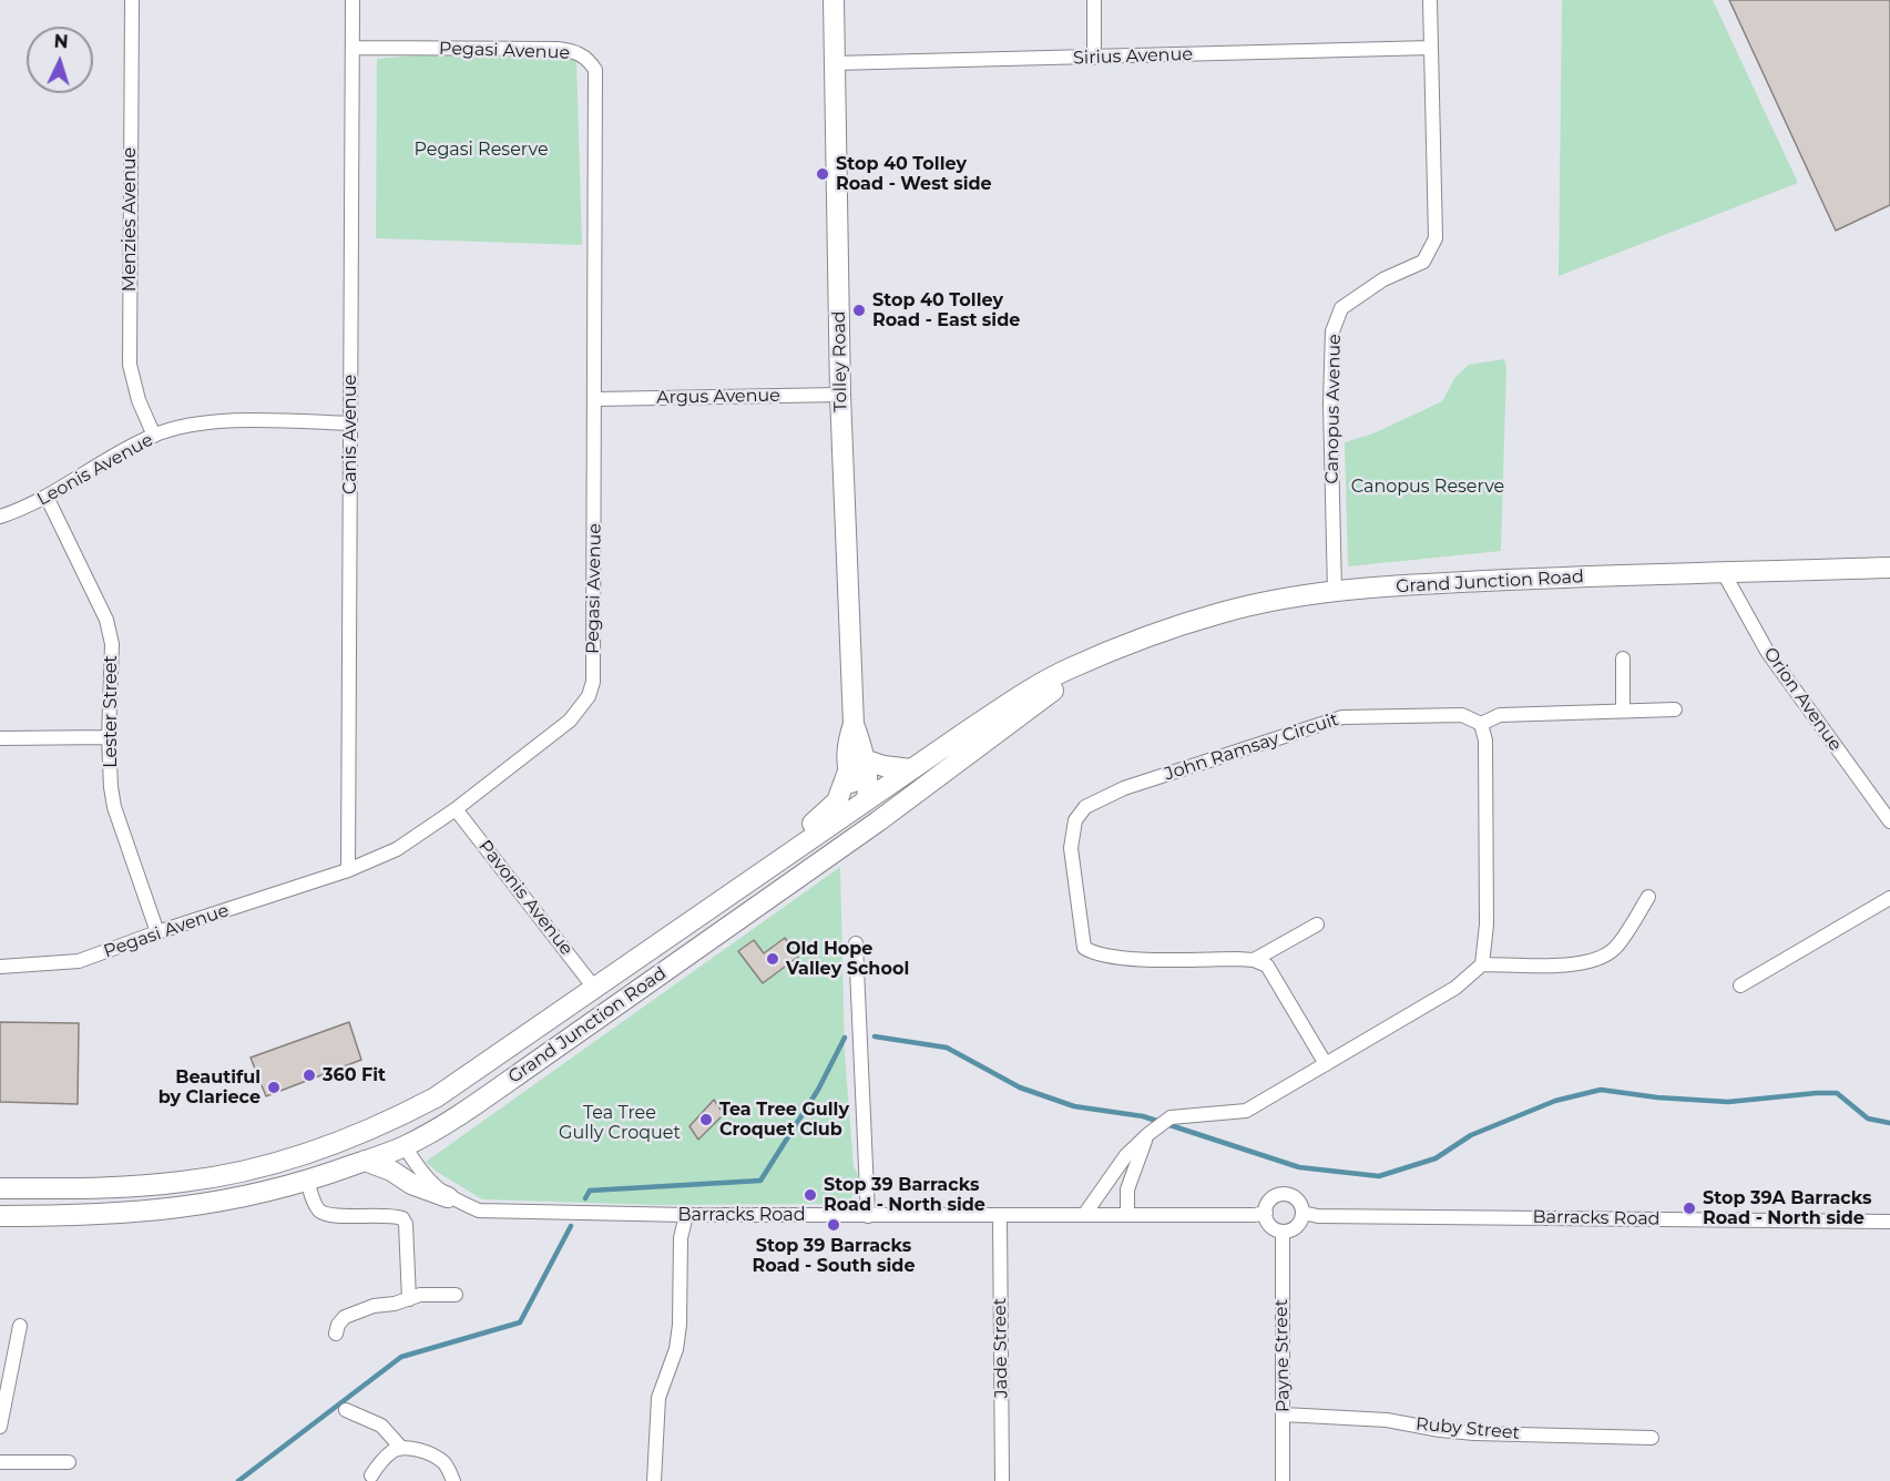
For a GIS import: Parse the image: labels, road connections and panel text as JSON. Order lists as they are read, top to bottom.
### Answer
{
  "streets": {
    "main road": ["Tolley Road", "Grand Junction Road"],
    "street": [
      "Pegasi Avenue",
      "Sirius Avenue",
      "Menzies Avenue",
      "Argus Avenue",
      "Canopus Avenue",
      "Canis Avenue",
      "Leonis Avenue",
      "Orion Avenue",
      "Lester Street",
      "John Ramsay Circuit",
      "Pavonis Avenue",
      "Barracks Road",
      "Jade Street",
      "Payne Street",
      "Ruby Street"
    ]
  },
  "crossings": [
    ["Pegasi Avenue", "Argus Avenue"],
    ["Pegasi Avenue", "Canis Avenue"],
    ["Pegasi Avenue", "Lester Street"],
    ["Pegasi Avenue", "Pavonis Avenue"],
    ["Sirius Avenue", "Tolley Road"],
    ["Sirius Avenue", "Canopus Avenue"],
    ["Menzies Avenue", "Leonis Avenue"],
    ["Tolley Road", "Argus Avenue"],
    ["Tolley Road", "Grand Junction Road"],
    ["Canopus Avenue", "Grand Junction Road"],
    ["Canis Avenue", "Leonis Avenue"],
    ["Leonis Avenue", "Lester Street"],
    ["Grand Junction Road", "Orion Avenue"],
    ["Grand Junction Road", "Pavonis Avenue"],
    ["Grand Junction Road", "Barracks Road"],
    ["Barracks Road", "Jade Street"],
    ["Barracks Road", "Payne Street"],
    ["Payne Street", "Ruby Street"]
  ],
  "parks": ["Pegasi Reserve", "Canopus Reserve", "Tea Tree Gully Croquet"],
  "places": [
    "Stop 40 Tolley Road - West side",
    "Stop 40 Tolley Road - East side",
    "Old Hope Valley School",
    "360 Fit",
    "Beautiful by Clariece",
    "Tea Tree Gully Croquet Club",
    "Stop 39 Barracks Road - North side",
    "Stop 39A Barracks Road - North side",
    "Stop 39 Barracks Road - South side"
  ],
  "north": "top"
}
